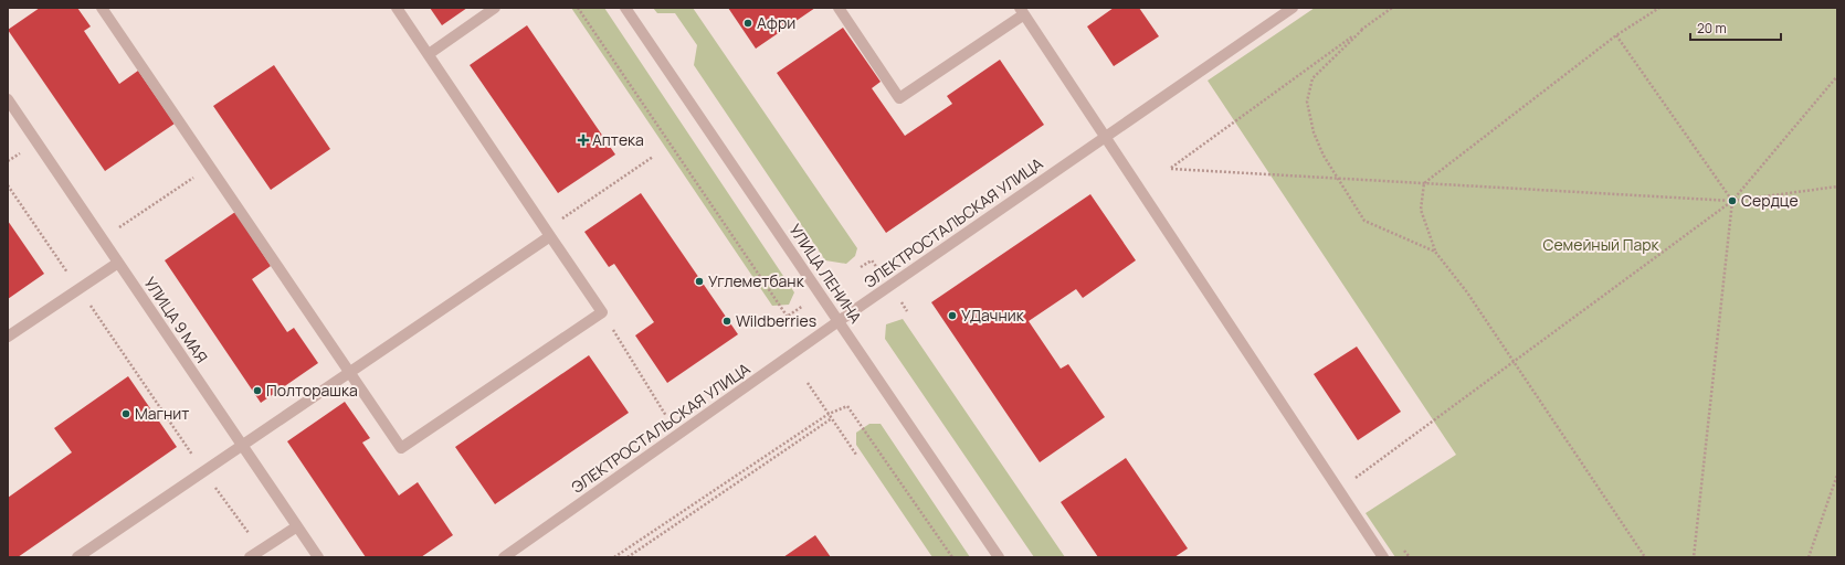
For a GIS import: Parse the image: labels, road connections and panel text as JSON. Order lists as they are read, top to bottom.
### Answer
{
  "streets": {
    "street": ["ЭЛЕКТРОСТАЛЬСКАЯ УЛИЦА", "УЛИЦА ЛЕНИНА", "УЛИЦА 9 МАЯ"]
  },
  "crossings": [
    ["ЭЛЕКТРОСТАЛЬСКАЯ УЛИЦА", "УЛИЦА ЛЕНИНА"]
  ],
  "parks": ["Семейный Парк"],
  "places": {
    "other": [
      "Афри",
      "Сердце",
      "Углеметбанк",
      "УДачник",
      "Wildberries",
      "Полторашка",
      "Магнит"
    ],
    "health": ["Аптека"]
  },
  "scale_bar": "20 m"
}
